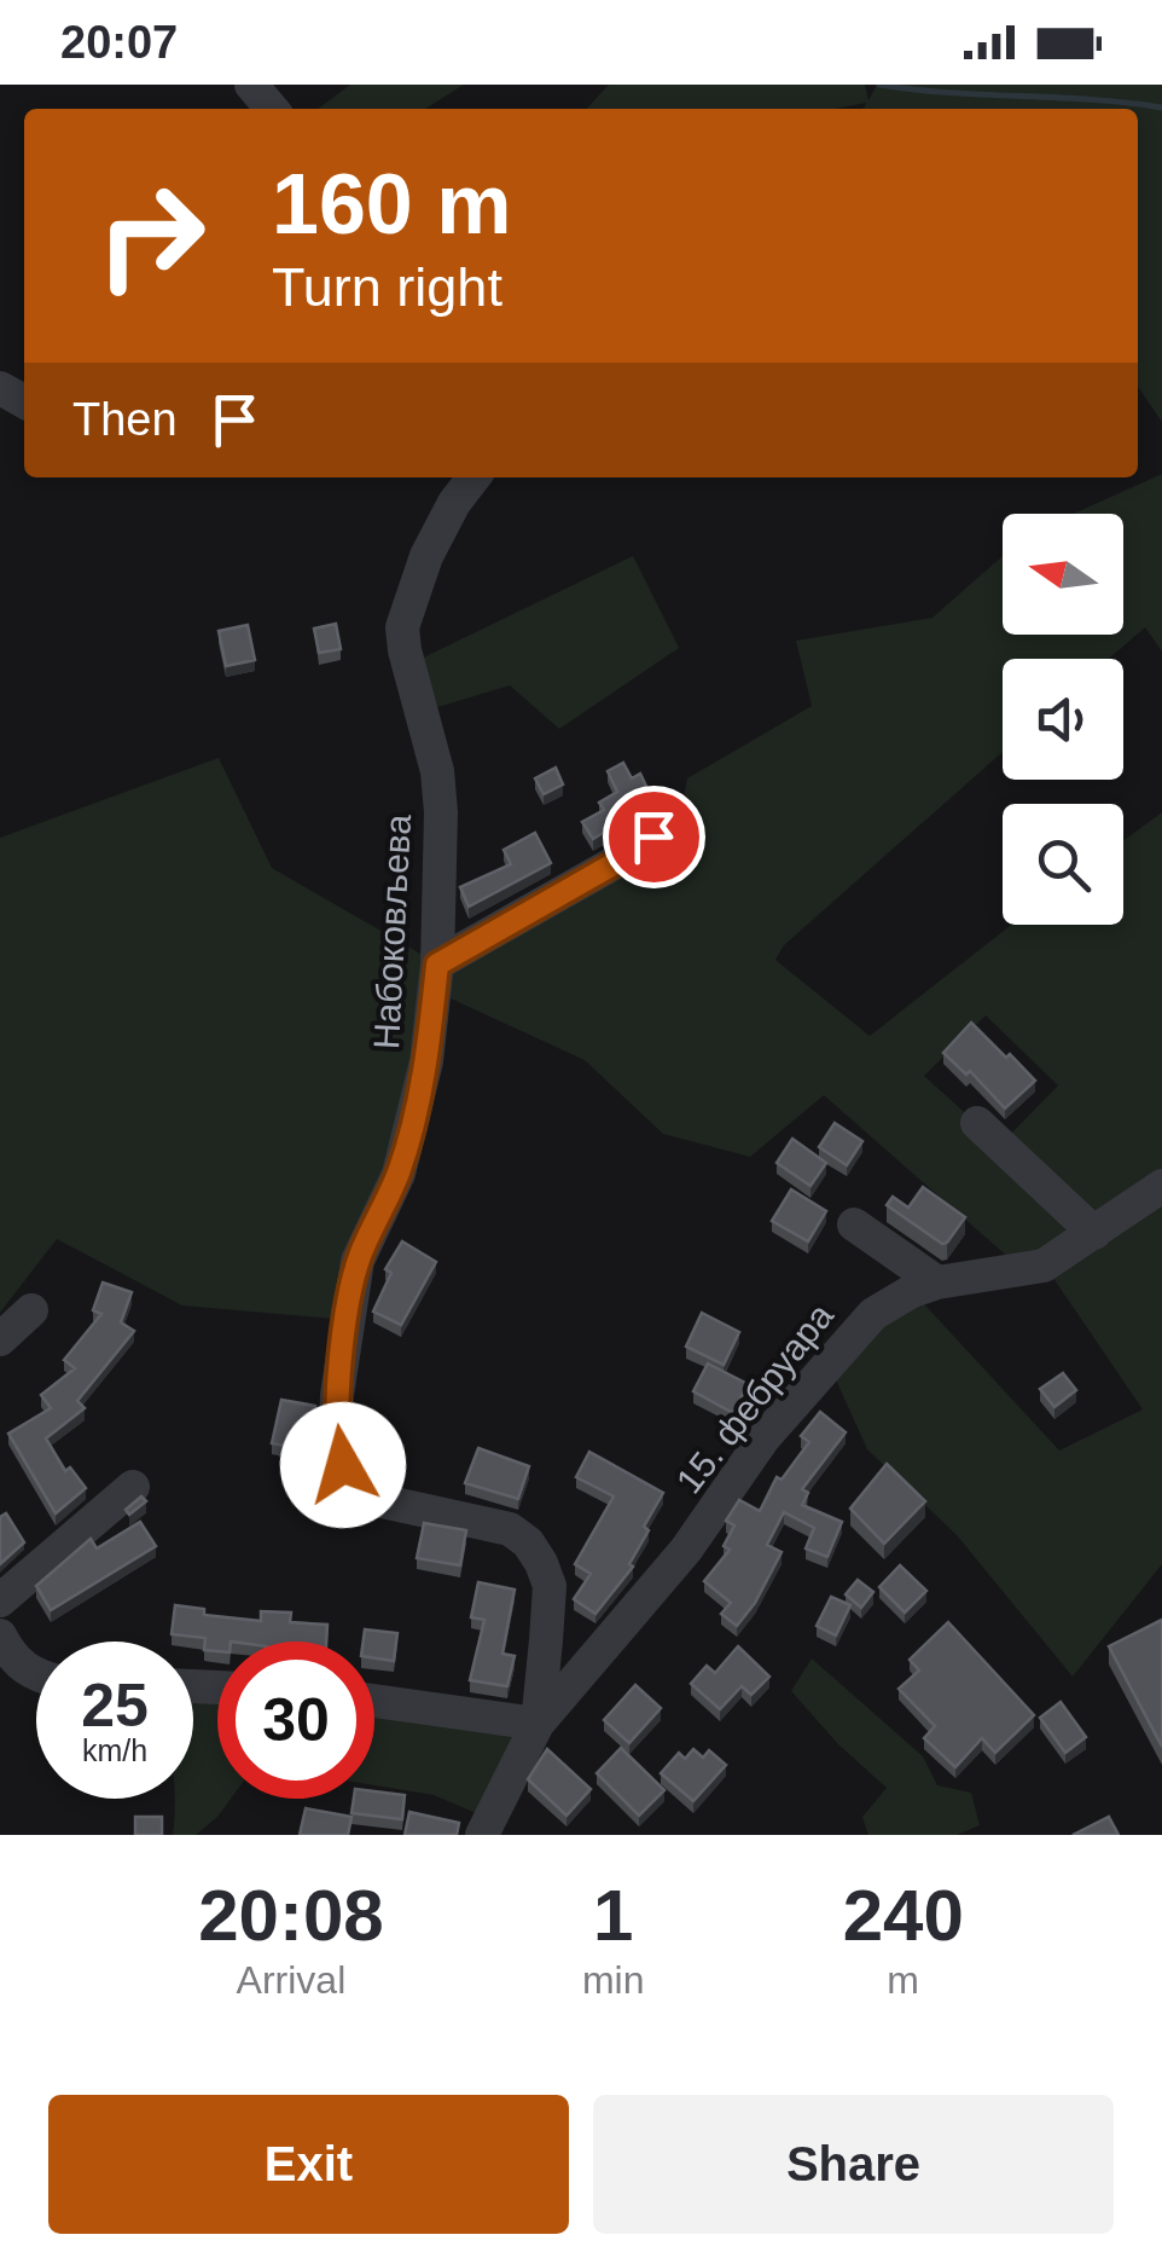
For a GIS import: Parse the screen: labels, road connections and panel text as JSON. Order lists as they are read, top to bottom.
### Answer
{
  "streets": {
    "street": ["Набоковљева", "15. фебруара"]
  },
  "crossings": [
    ["Набоковљева", "15. фебруара"]
  ],
  "north": "left",
  "page": {
    "status": "20:07",
    "turn": ["160 m", "Turn right"],
    "then": "Then",
    "speed": "25 km/h",
    "limit": "30",
    "eta": [
      "20:08",
      "Arrival",
      "1",
      "min",
      "240",
      "m"
    ],
    "buttons": ["Exit", "Share"]
  }
}
